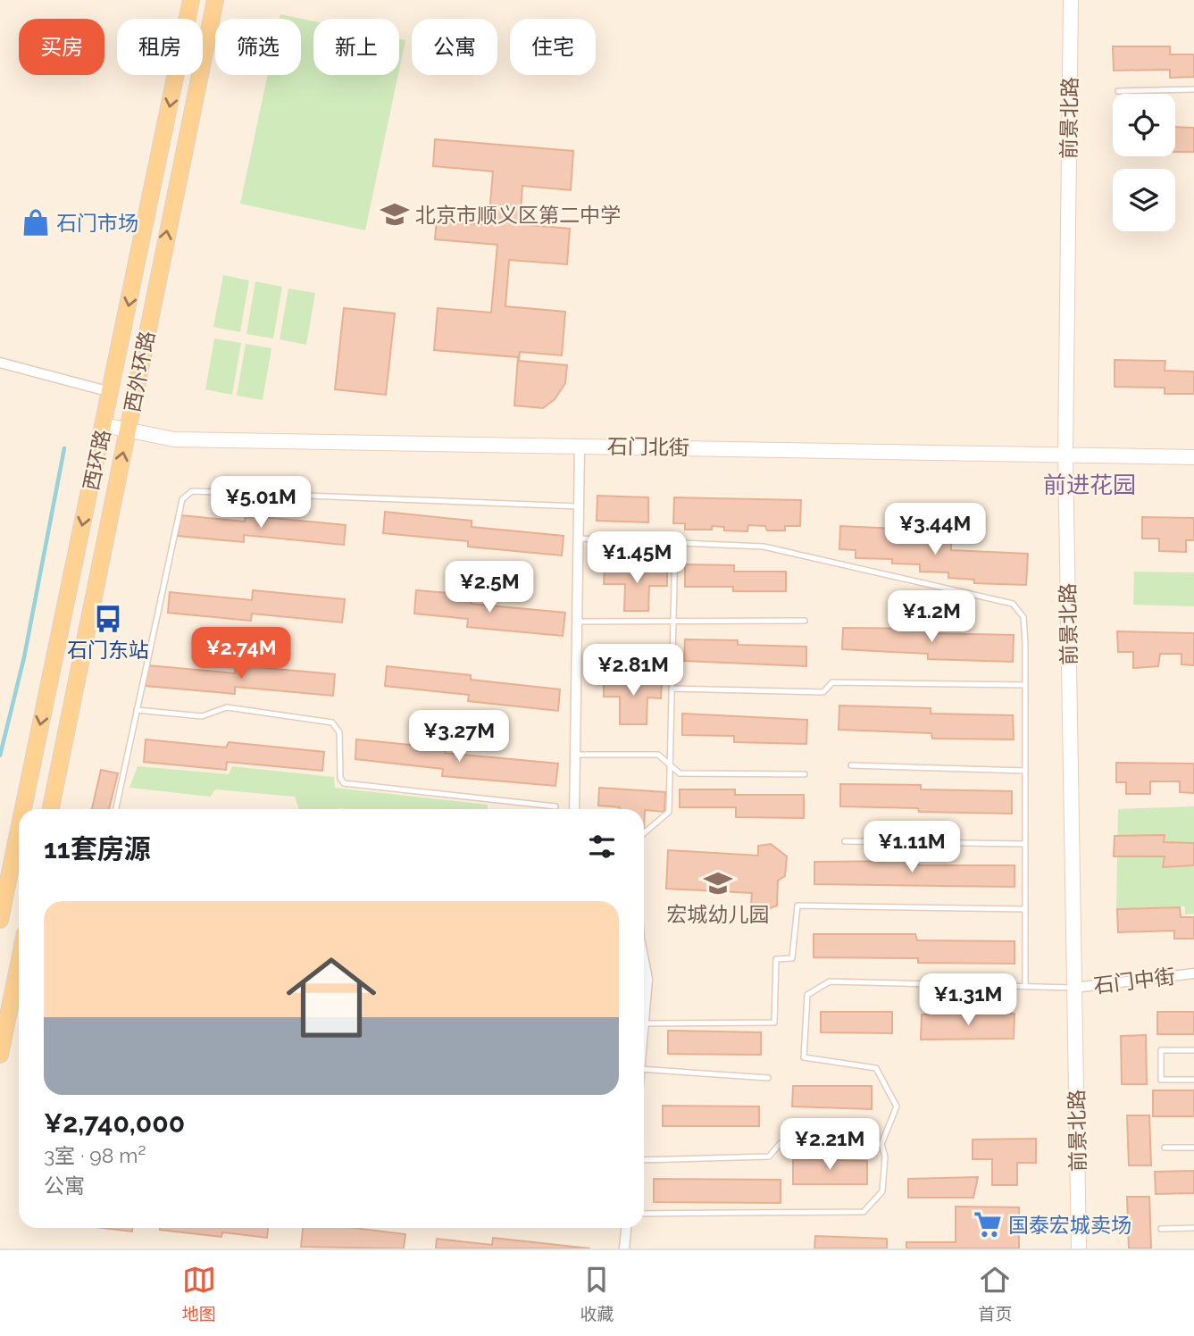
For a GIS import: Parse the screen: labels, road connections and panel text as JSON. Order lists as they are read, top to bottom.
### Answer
{
  "streets": {
    "main road": ["西外环路", "西环路"],
    "street": ["前景北路", "石门北街", "石门中街"]
  },
  "crossings": [
    ["前景北路", "石门北街"],
    ["前景北路", "石门中街"],
    ["西外环路", "石门北街"],
    ["石门北街", "西环路"]
  ],
  "one_way": ["西外环路", "西环路"],
  "districts": ["前进花园"],
  "places": {
    "school or university": ["北京市顺义区第二中学", "宏城幼儿园"],
    "shop": ["石门市场"],
    "bus stop": ["石门东站"],
    "supermarket": ["国泰宏城卖场"]
  },
  "page": {
    "chip": [
      "买房",
      "租房",
      "筛选",
      "新上",
      "公寓",
      "住宅"
    ],
    "price": [
      "¥5.01M",
      "¥3.44M",
      "¥1.45M",
      "¥2.5M",
      "¥1.2M",
      "¥2.74M",
      "¥2.81M",
      "¥3.27M",
      "¥1.11M",
      "¥1.31M",
      "¥2.21M"
    ],
    "heading": "11套房源",
    "list": [
      {
        "name": "¥2,740,000",
        "note": "3室 · 98 m² · 公寓"
      }
    ],
    "tabs": ["地图", "收藏", "首页"]
  }
}
